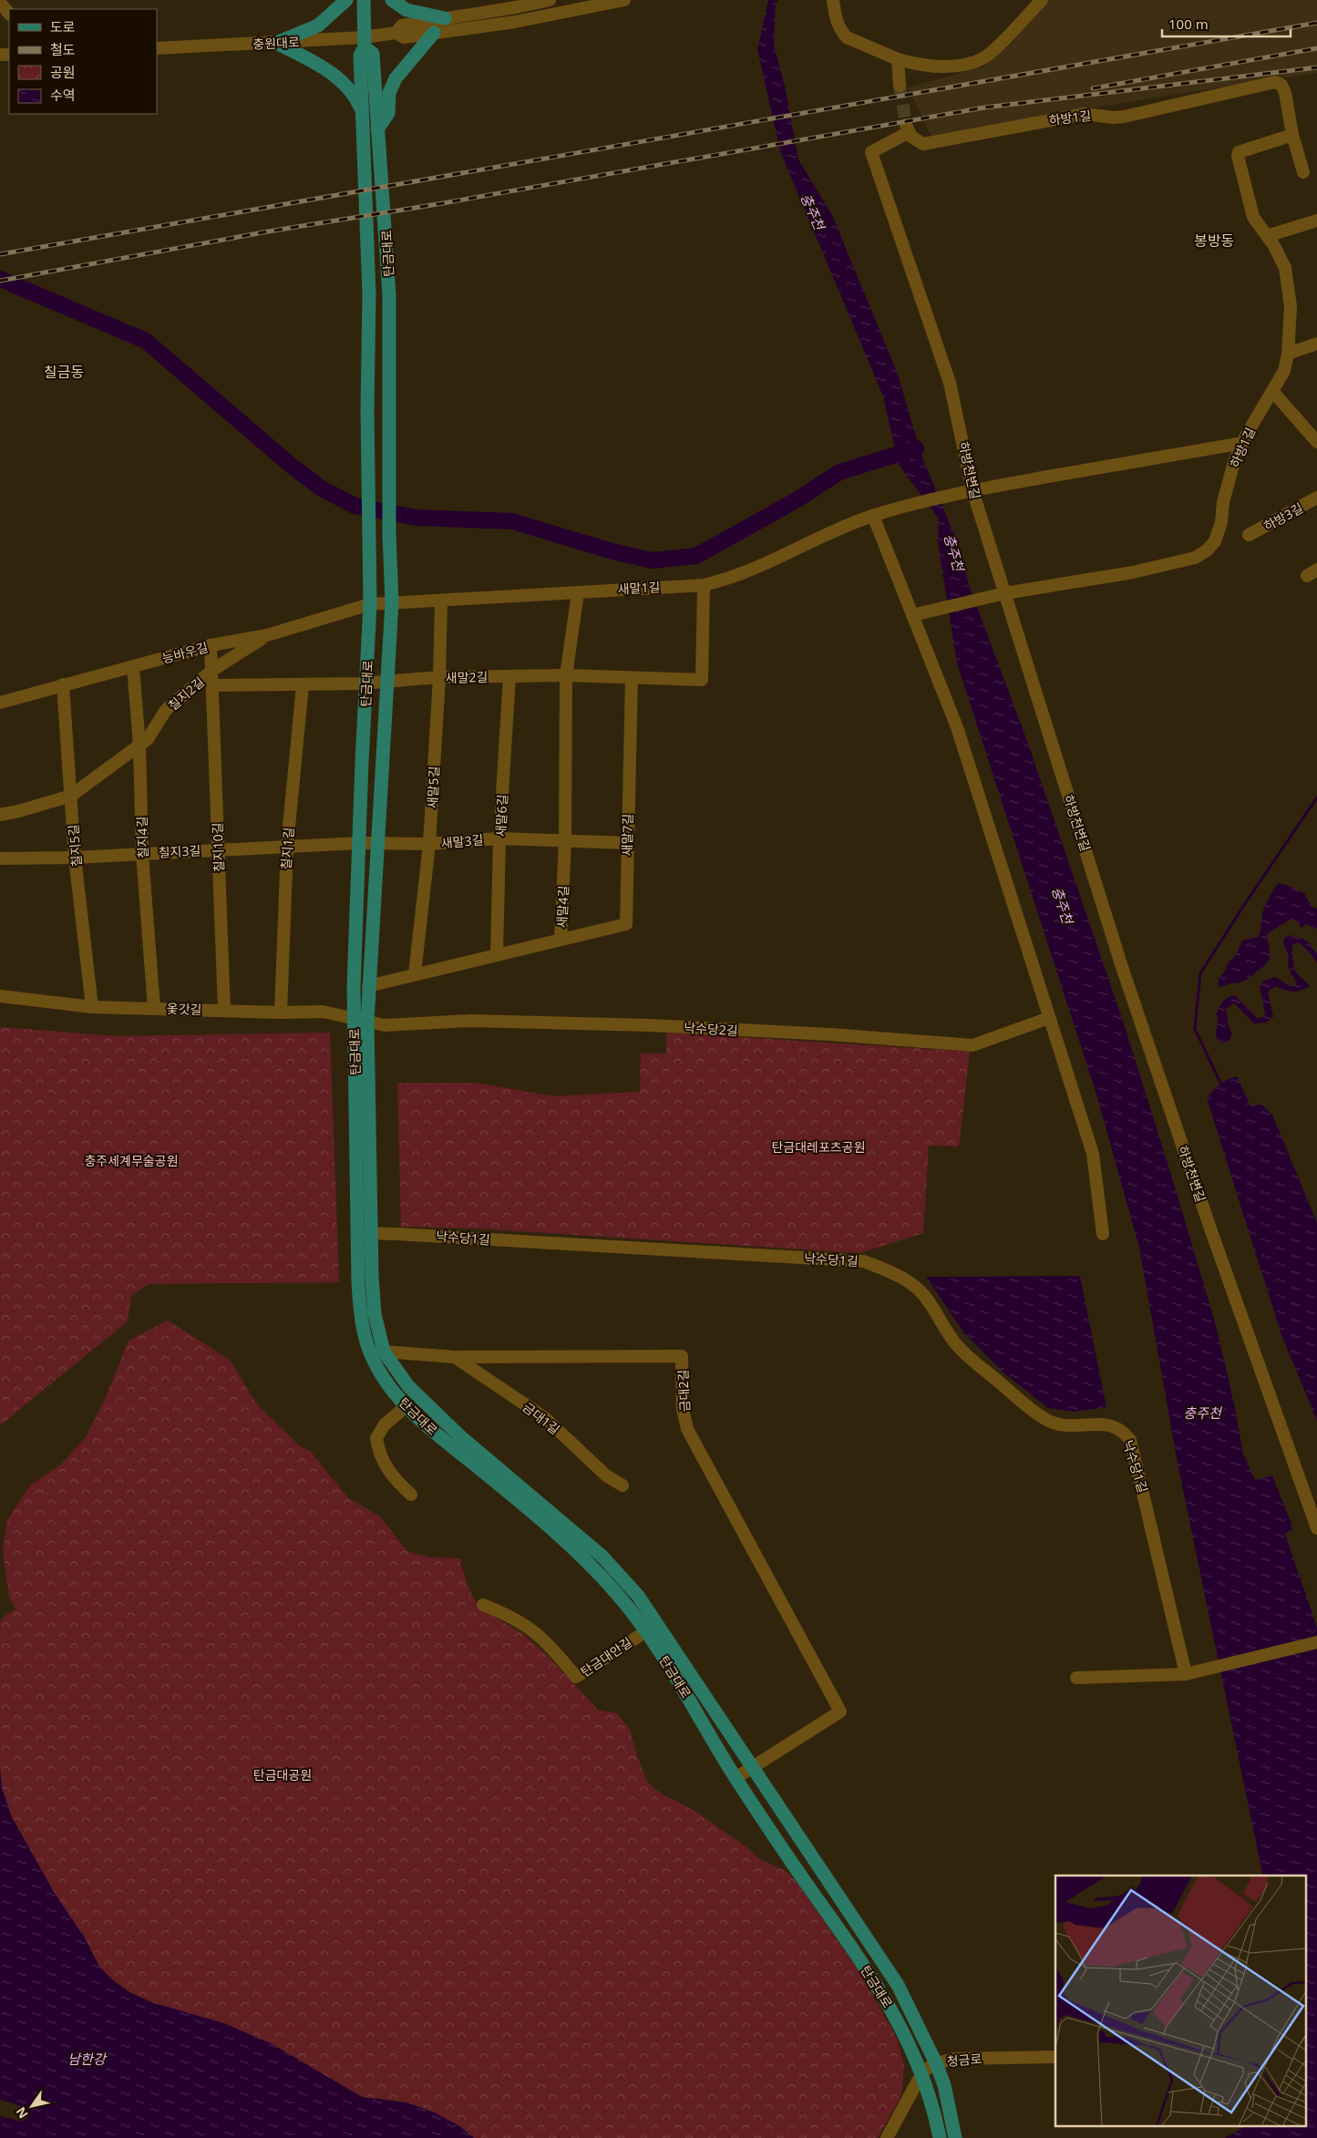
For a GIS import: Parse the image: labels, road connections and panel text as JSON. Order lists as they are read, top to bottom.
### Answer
{
  "streets": {
    "main road": ["탄금대로"],
    "street": [
      "충원대로",
      "하방1길",
      "하방천변길",
      "하방3길",
      "새말1길",
      "능바우길",
      "새말2길",
      "칠지2길",
      "새말5길",
      "새말6길",
      "새말7길",
      "칠지4길",
      "새말3길",
      "칠지5길",
      "칠지10길",
      "칠지1길",
      "칠지3길",
      "새말4길",
      "옻갓길",
      "낙수당2길",
      "낙수당1길",
      "금대2길",
      "금대1길",
      "탄금대안길",
      "청금로"
    ]
  },
  "crossings": [
    ["충원대로", "탄금대로"],
    ["하방1길", "하방천변길"],
    ["하방1길", "새말1길"],
    ["탄금대로", "새말1길"],
    ["탄금대로", "능바우길"],
    ["탄금대로", "새말2길"],
    ["탄금대로", "칠지2길"],
    ["탄금대로", "새말3길"],
    ["탄금대로", "칠지3길"],
    ["탄금대로", "새말4길"],
    ["탄금대로", "옻갓길"],
    ["탄금대로", "낙수당2길"],
    ["탄금대로", "낙수당1길"],
    ["탄금대로", "금대2길"],
    ["탄금대로", "탄금대안길"],
    ["탄금대로", "청금로"],
    ["하방천변길", "새말1길"],
    ["새말1길", "능바우길"],
    ["새말1길", "새말2길"],
    ["새말1길", "새말5길"],
    ["새말1길", "새말4길"],
    ["능바우길", "칠지4길"],
    ["능바우길", "칠지5길"],
    ["새말2길", "칠지2길"],
    ["새말2길", "새말5길"],
    ["새말2길", "새말6길"],
    ["새말2길", "새말7길"],
    ["새말2길", "새말4길"],
    ["칠지2길", "칠지4길"],
    ["칠지2길", "칠지5길"],
    ["칠지2길", "칠지10길"],
    ["칠지2길", "칠지1길"],
    ["새말5길", "새말3길"],
    ["새말5길", "새말4길"],
    ["새말6길", "새말3길"],
    ["새말6길", "새말4길"],
    ["새말7길", "새말3길"],
    ["새말7길", "새말4길"],
    ["칠지4길", "칠지3길"],
    ["칠지4길", "옻갓길"],
    ["새말3길", "칠지3길"],
    ["새말3길", "새말4길"],
    ["칠지5길", "칠지3길"],
    ["칠지5길", "옻갓길"],
    ["칠지10길", "칠지3길"],
    ["칠지10길", "옻갓길"],
    ["칠지1길", "칠지3길"],
    ["칠지1길", "옻갓길"],
    ["옻갓길", "낙수당2길"],
    ["금대2길", "금대1길"]
  ],
  "districts": ["봉방동", "칠금동"],
  "water": ["충주천", "남한강"],
  "parks": ["탄금대레포츠공원", "충주세계무술공원", "탄금대공원"],
  "legend": [
    "도로",
    "철도",
    "공원",
    "수역"
  ],
  "scale_bar": "100 m",
  "north": "bottom left"
}
